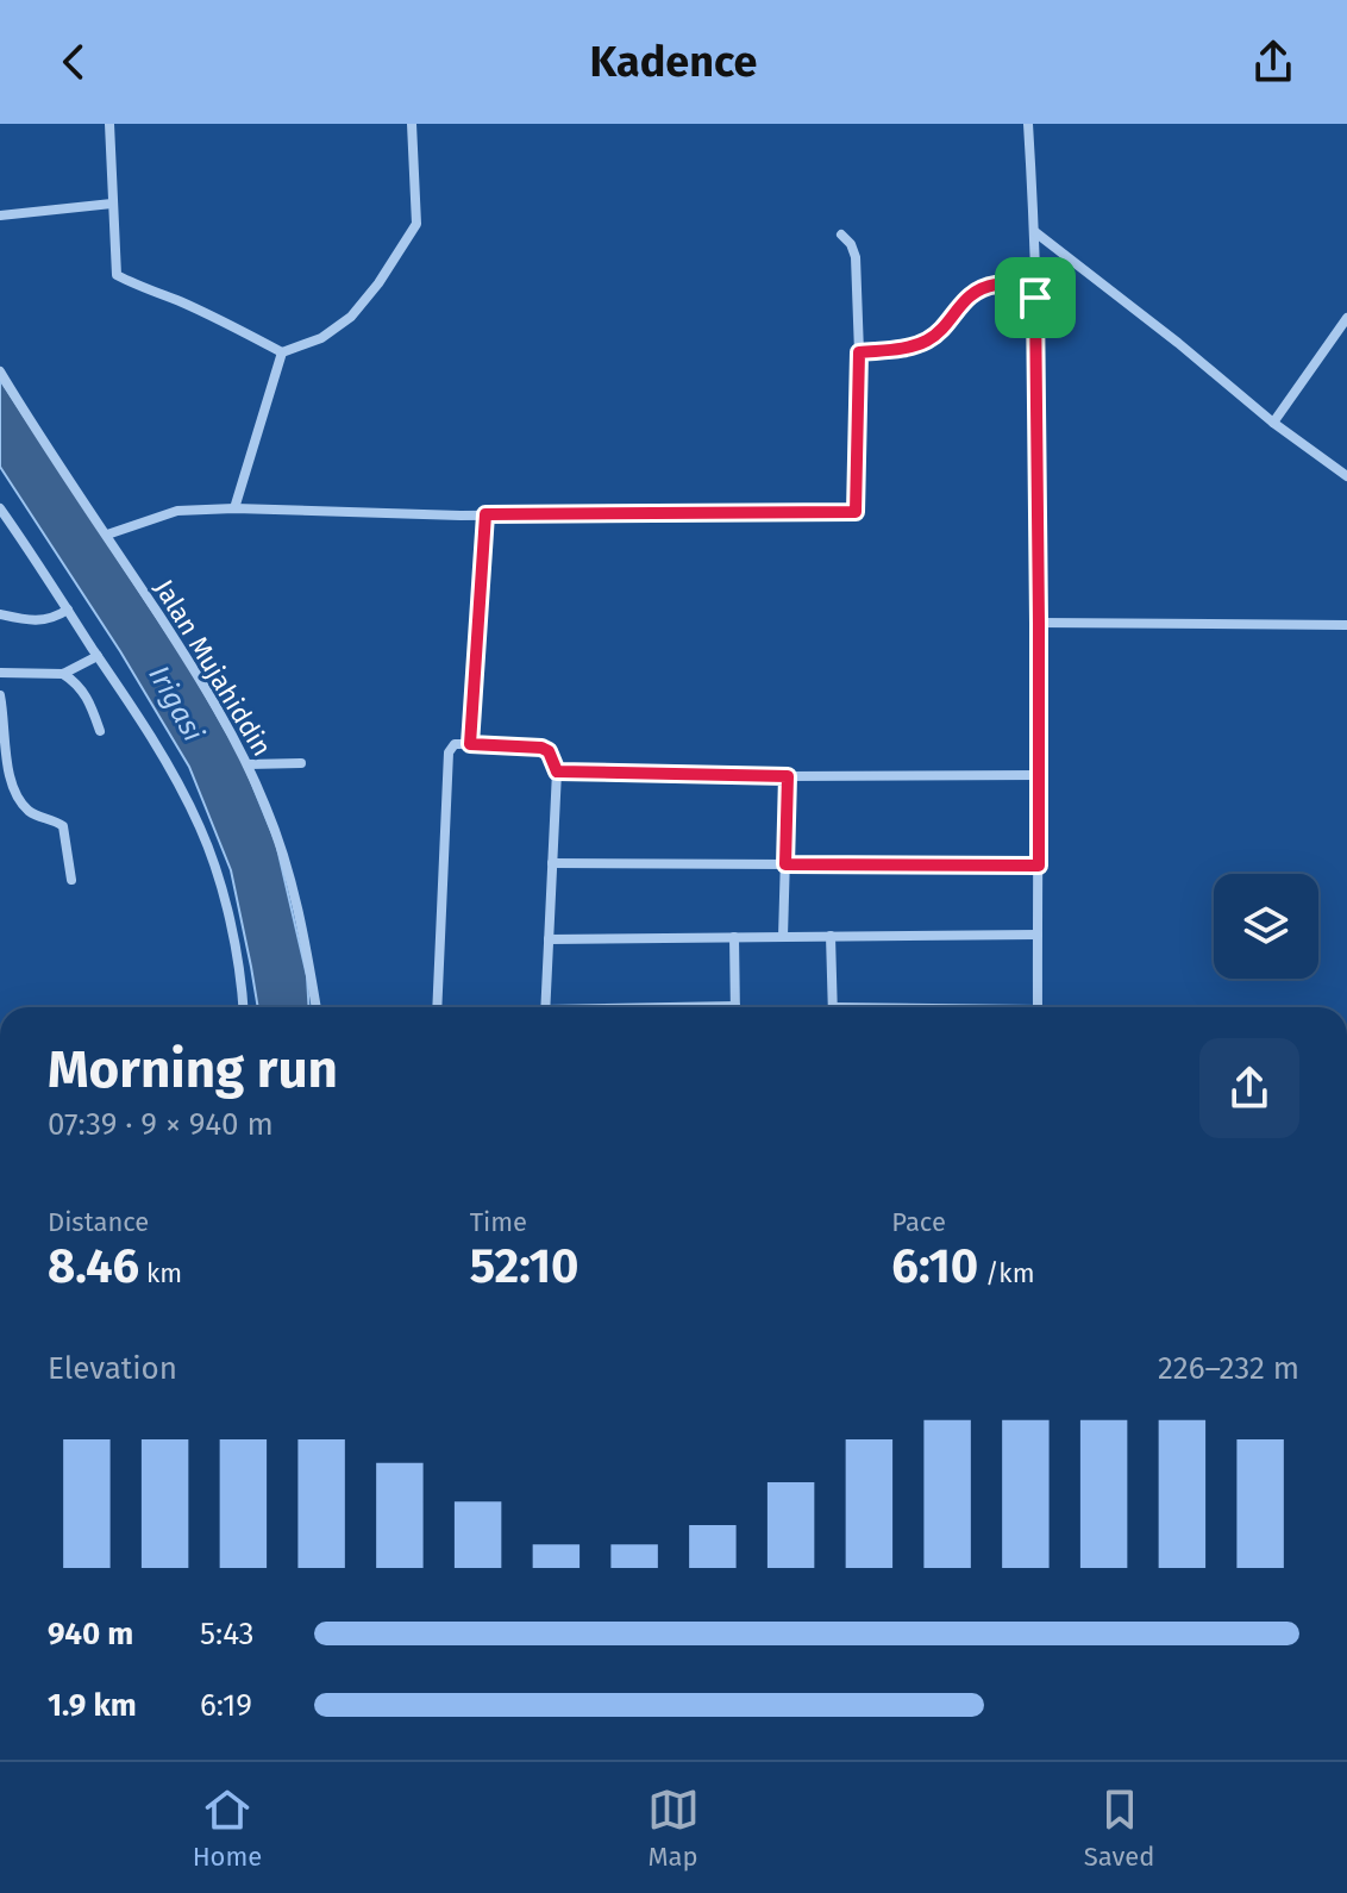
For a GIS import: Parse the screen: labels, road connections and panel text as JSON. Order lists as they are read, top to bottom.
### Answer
{
  "streets": {
    "street": ["Jalan Mujahiddin"]
  },
  "water": ["Irigasi"],
  "page": {
    "header": "Kadence",
    "heading": ["Morning run", "07:39 · 9 × 940 m"],
    "stats": [
      ["Distance", "8.46 km"],
      ["Time", "52:10"],
      ["Pace", "6:10 /km"]
    ],
    "chart": ["Elevation", "226–232 m"],
    "list": [
      {
        "name": "940 m",
        "note": "5:43"
      },
      {
        "name": "1.9 km",
        "note": "6:19"
      }
    ],
    "tabs": ["Home", "Map", "Saved"]
  }
}
